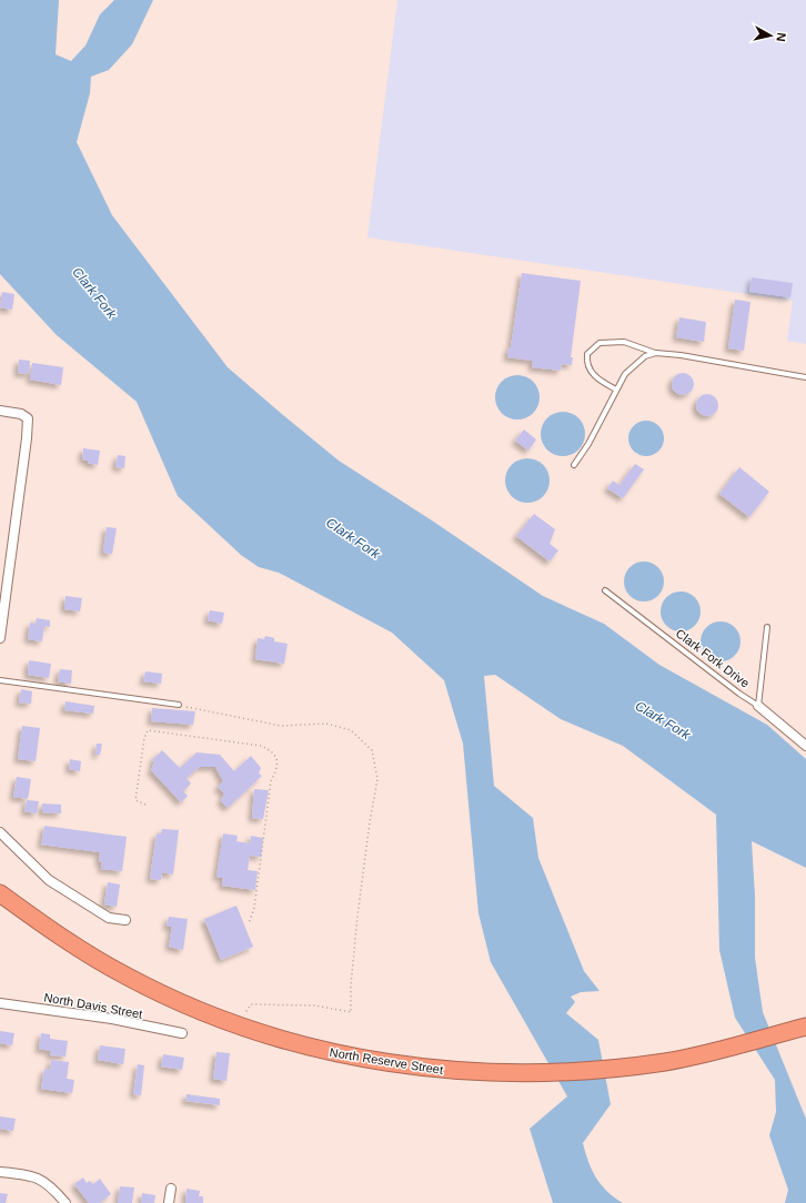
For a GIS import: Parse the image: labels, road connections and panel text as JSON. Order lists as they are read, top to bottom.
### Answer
{
  "streets": {
    "highway": ["North Reserve Street"],
    "street": ["Clark Fork Drive", "North Davis Street"]
  },
  "water": ["Clark Fork"],
  "north": "right"
}
